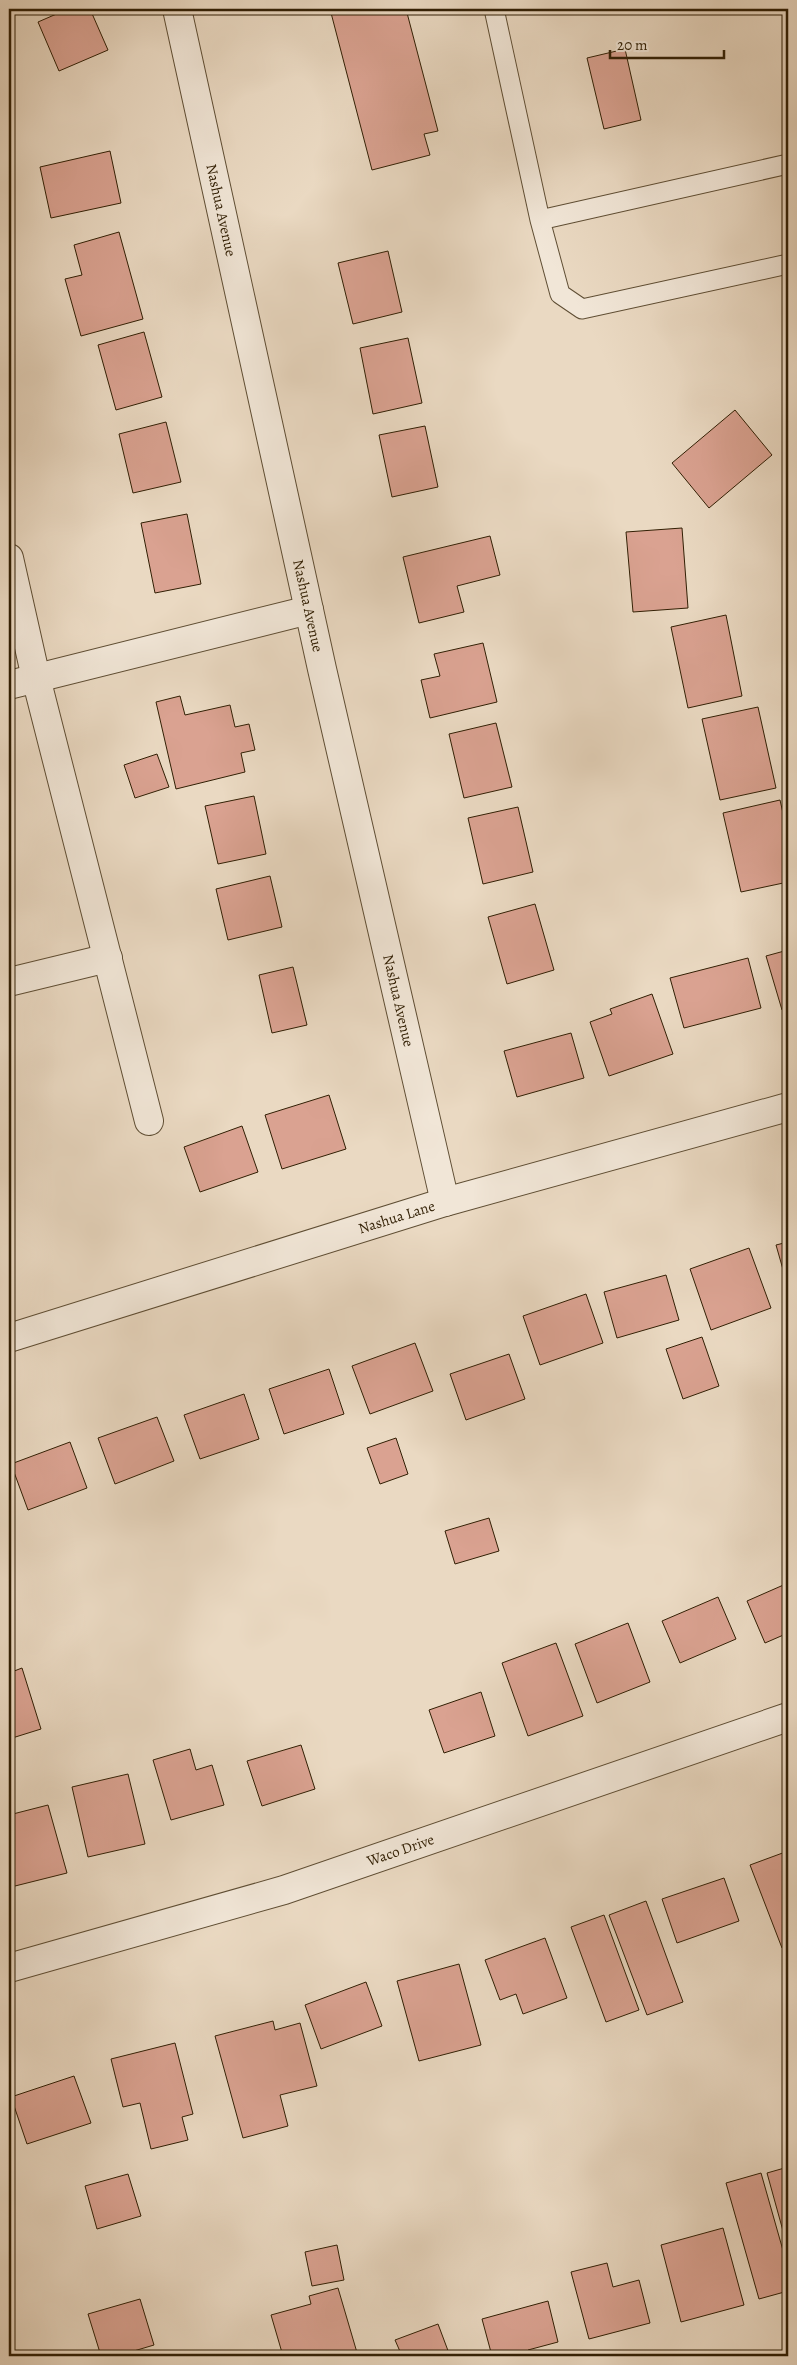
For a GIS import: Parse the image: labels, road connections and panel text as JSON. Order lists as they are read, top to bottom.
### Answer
{
  "streets": {
    "street": ["Nashua Avenue", "Nashua Lane", "Waco Drive"]
  },
  "crossings": [
    ["Nashua Avenue", "Nashua Lane"]
  ],
  "scale_bar": "20 m"
}
